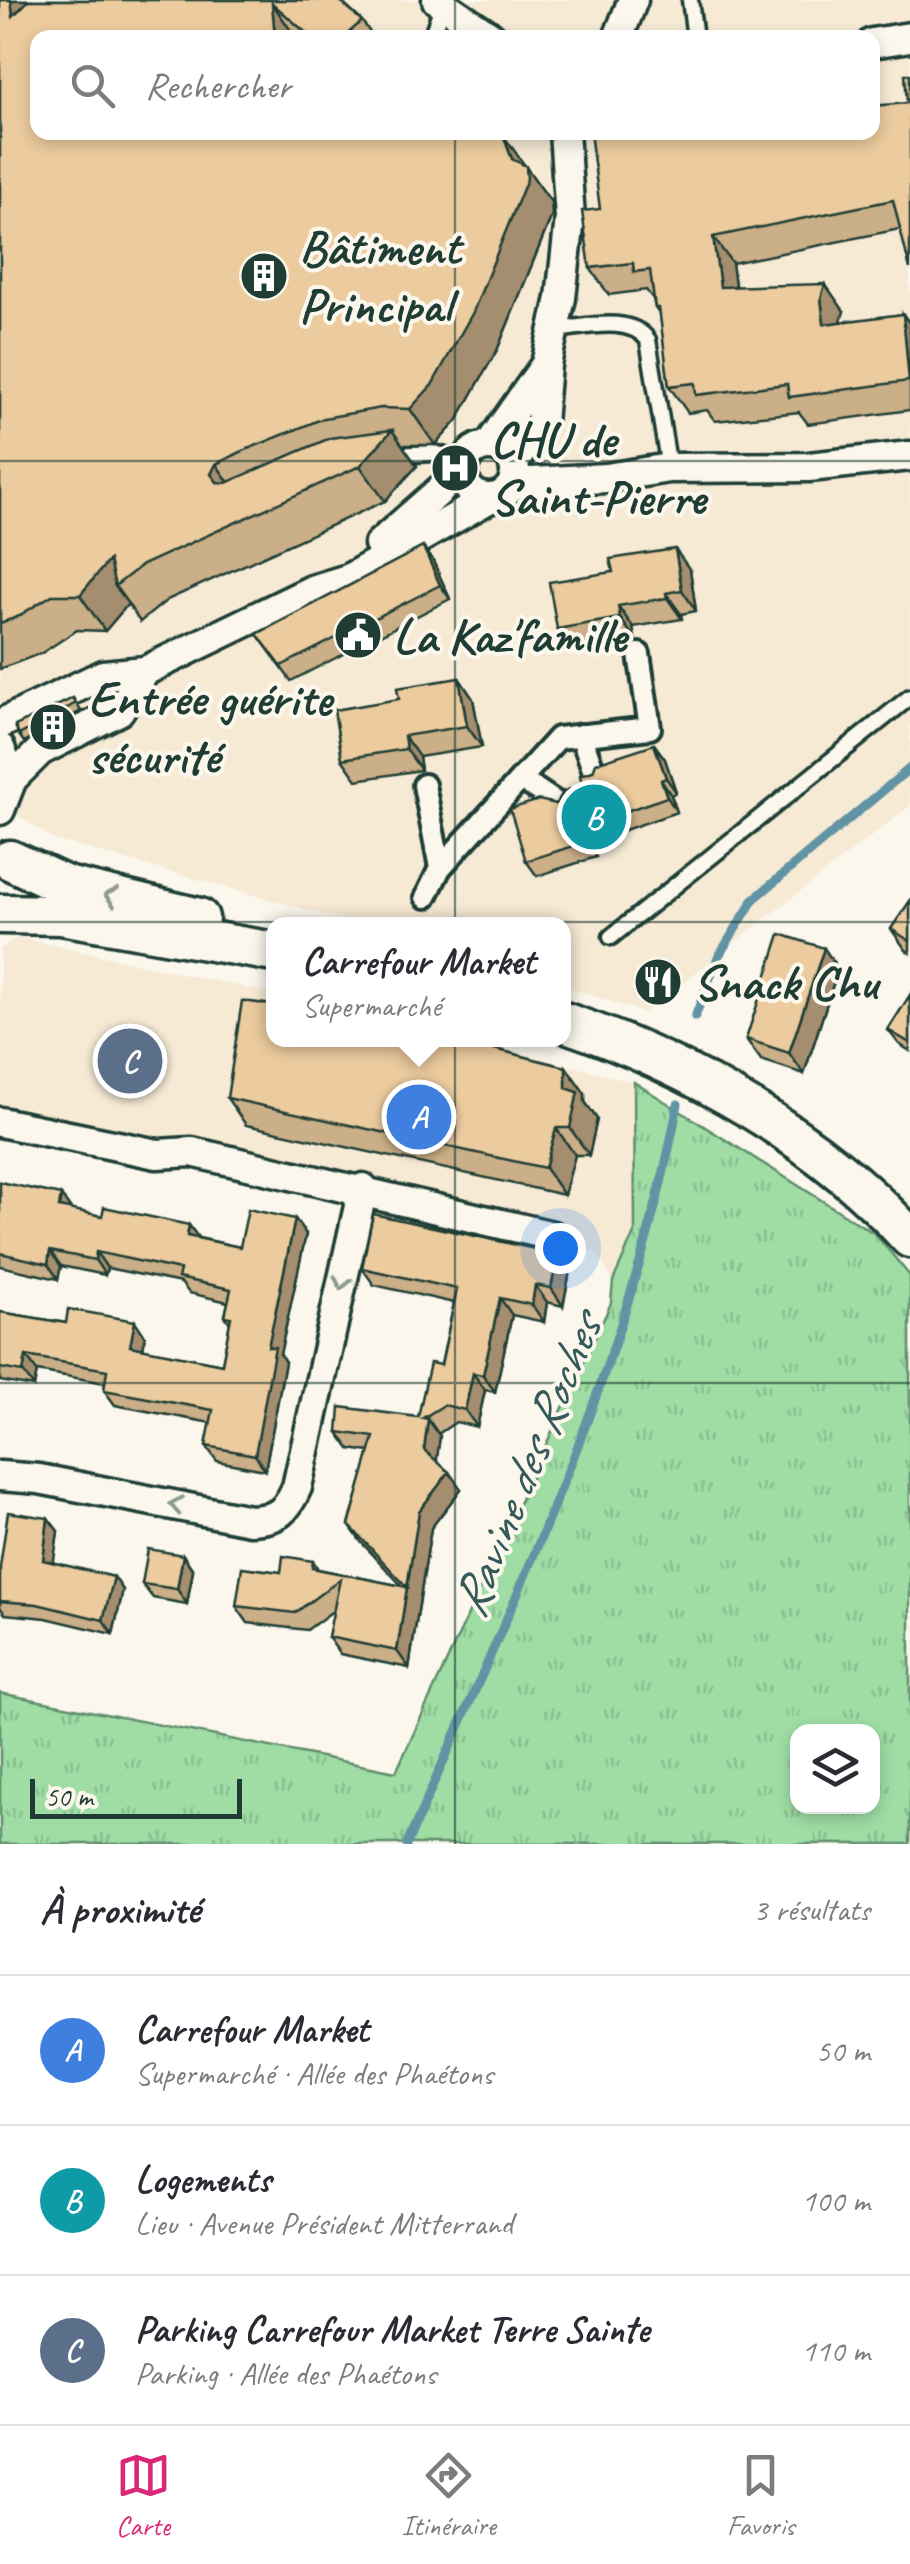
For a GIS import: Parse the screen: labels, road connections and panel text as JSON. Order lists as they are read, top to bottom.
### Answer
{
  "water": ["Ravine des Roches"],
  "places": {
    "building": ["Bâtiment Principal", "Entrée guérite sécurité"],
    "hospital": ["CHU de Saint-Pierre"],
    "public building": ["La Kaz'famille"],
    "restaurant": ["Snack Chu"]
  },
  "scale_bar": "50 m",
  "page": {
    "search": "Rechercher",
    "pins": ["B", "C", "A"],
    "popup": ["Carrefour Market", "Supermarché"],
    "scale": "50 m",
    "heading": ["À proximité", "3 résultats"],
    "list": [
      {
        "mark": "A",
        "name": "Carrefour Market",
        "note": "Supermarché · Allée des Phaétons",
        "value": "50 m"
      },
      {
        "mark": "B",
        "name": "Logements",
        "note": "Lieu · Avenue Président Mitterrand",
        "value": "100 m"
      },
      {
        "mark": "C",
        "name": "Parking Carrefour Market Terre Sainte",
        "note": "Parking · Allée des Phaétons",
        "value": "110 m"
      }
    ],
    "nav": ["Carte", "Itinéraire", "Favoris"]
  }
}
